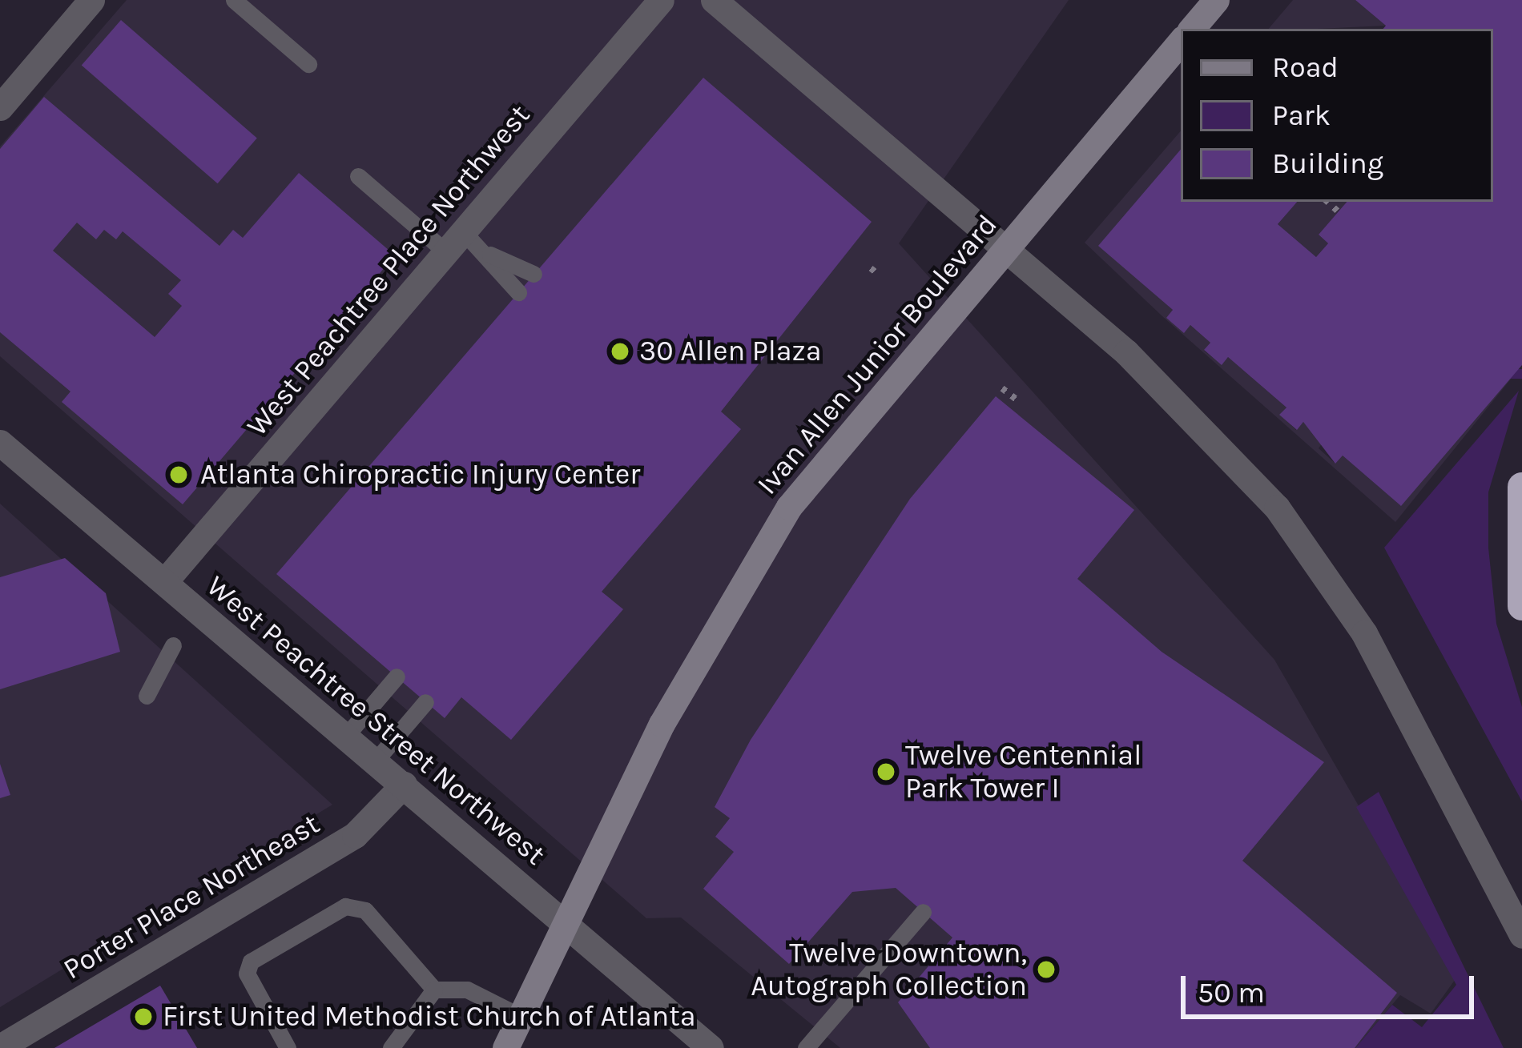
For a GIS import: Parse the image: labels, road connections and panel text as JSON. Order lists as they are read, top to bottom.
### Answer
{
  "streets": {
    "main road": ["Ivan Allen Junior Boulevard"],
    "street": ["West Peachtree Place Northwest", "West Peachtree Street Northwest", "Porter Place Northeast"]
  },
  "crossings": [
    ["West Peachtree Place Northwest", "West Peachtree Street Northwest"],
    ["Ivan Allen Junior Boulevard", "West Peachtree Street Northwest"],
    ["West Peachtree Street Northwest", "Porter Place Northeast"]
  ],
  "places": [
    "30 Allen Plaza",
    "Atlanta Chiropractic Injury Center",
    "Twelve Centennial Park Tower I",
    "Twelve Downtown, Autograph Collection",
    "First United Methodist Church of Atlanta"
  ],
  "legend": ["Road", "Park", "Building"],
  "scale_bar": "50 m"
}
